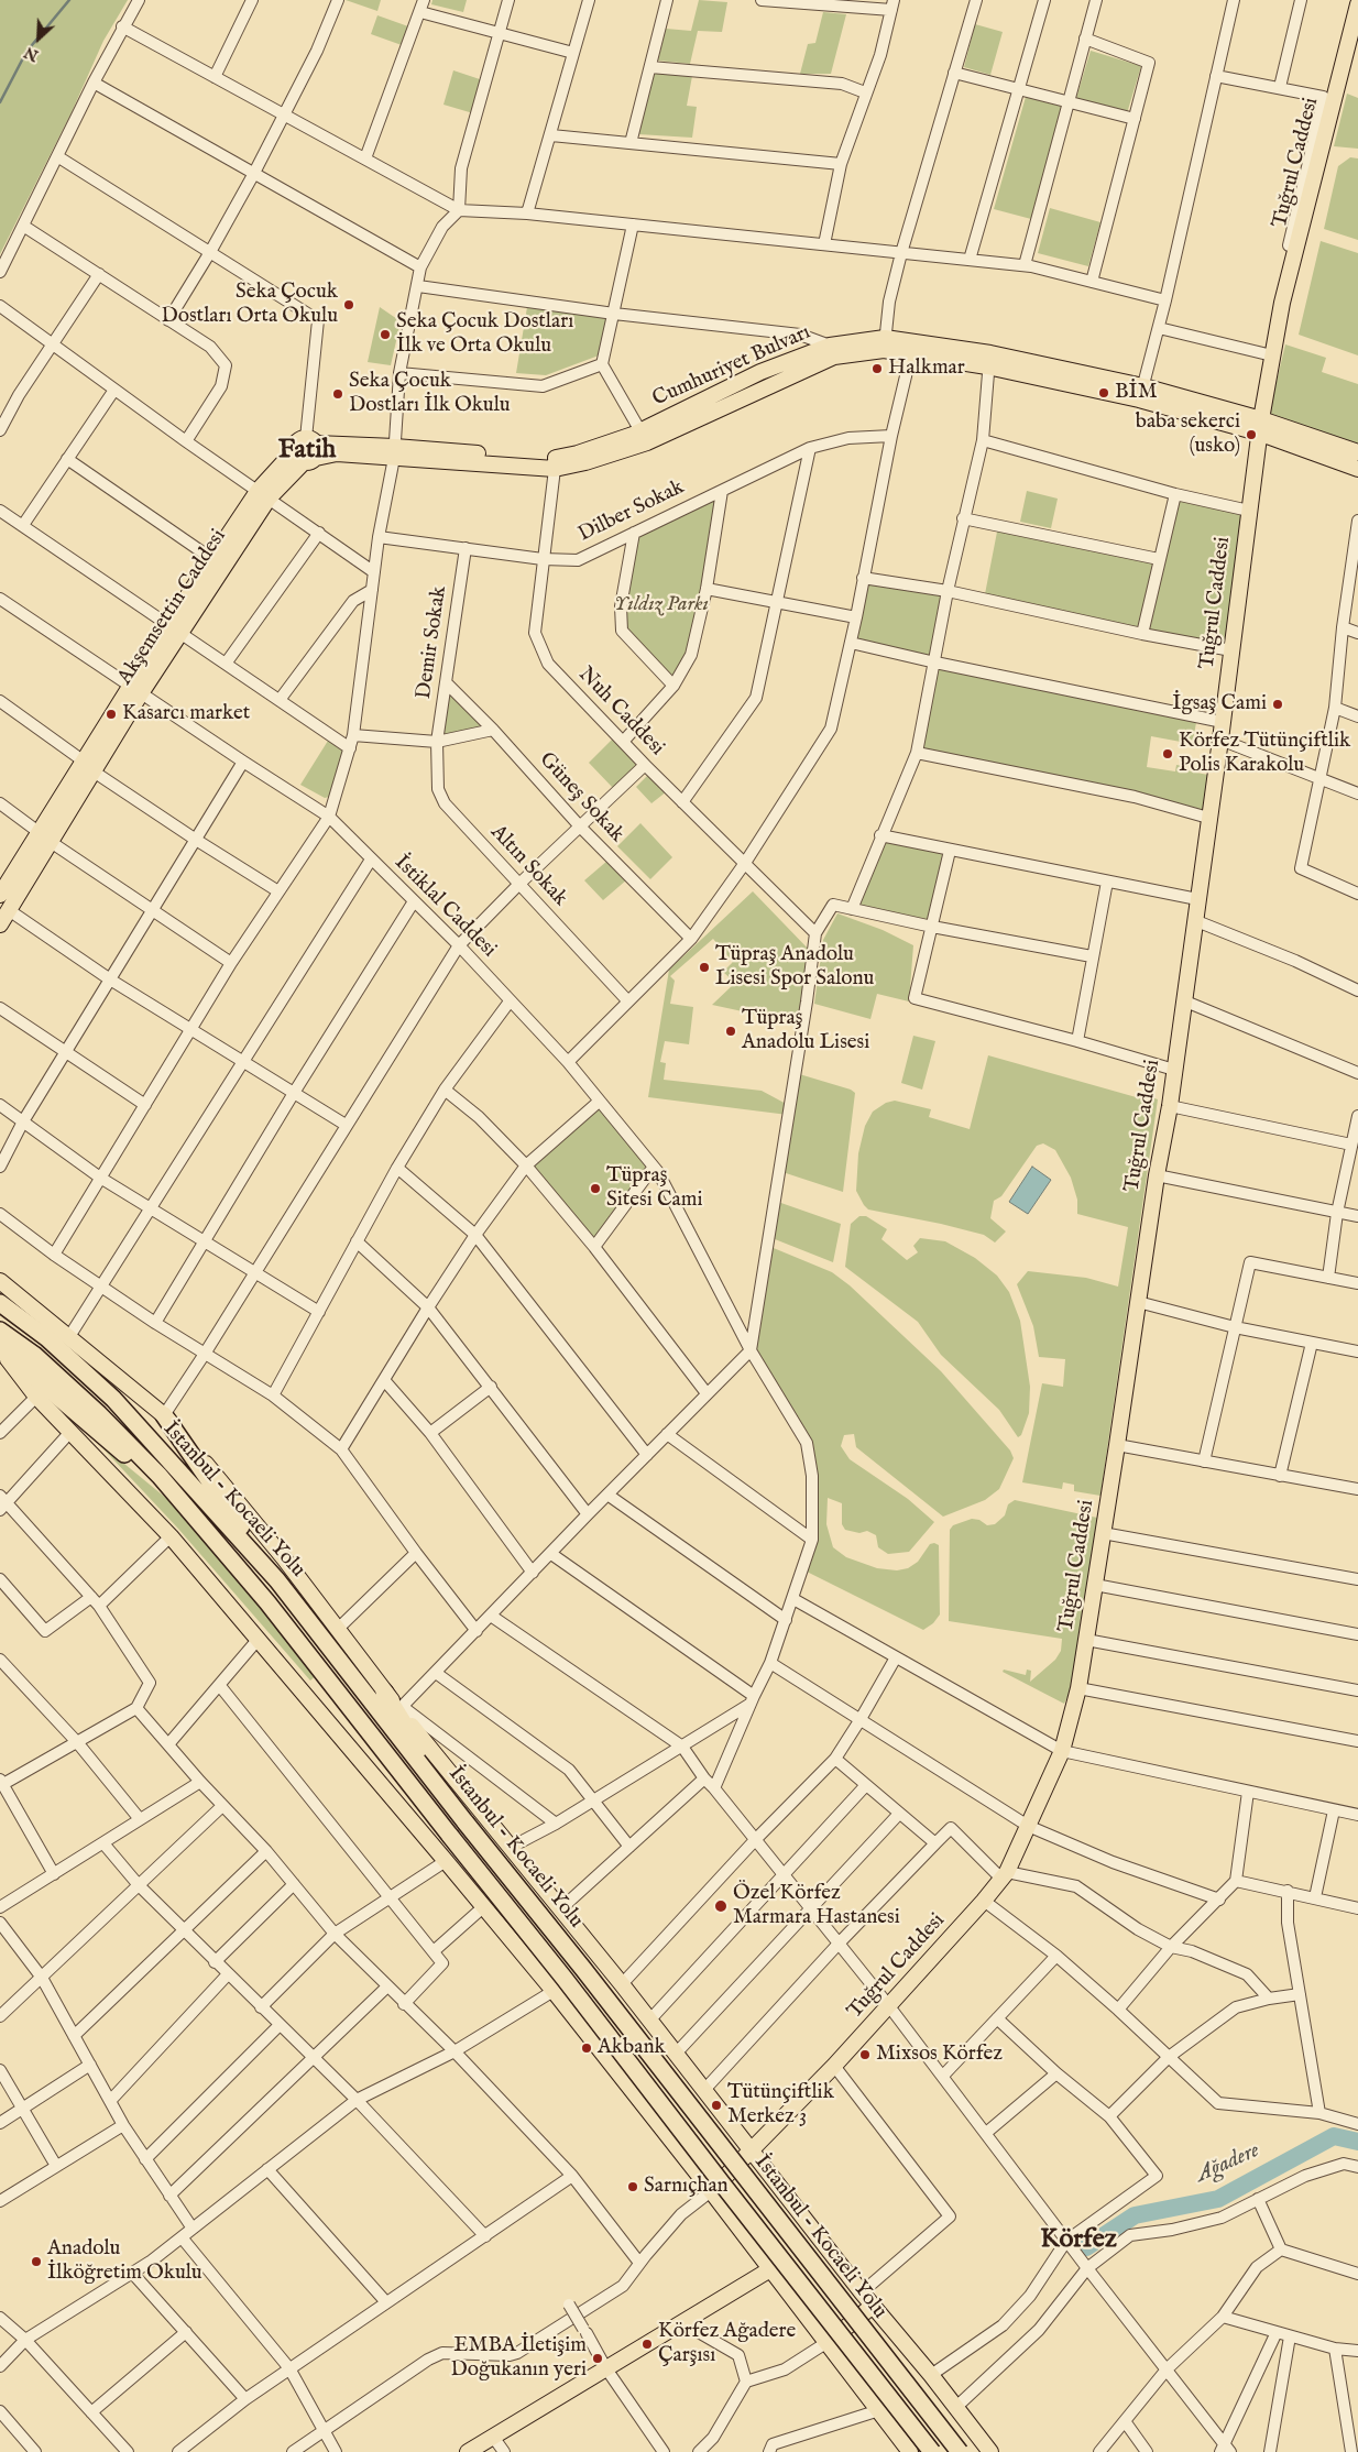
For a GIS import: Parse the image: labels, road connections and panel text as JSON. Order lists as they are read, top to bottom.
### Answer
{
  "streets": {
    "highway": ["İstanbul - Kocaeli Yolu"],
    "main road": ["Tuğrul Caddesi", "Cumhuriyet Bulvarı", "Akşemsettin Caddesi"],
    "street": [
      "Dilber Sokak",
      "Demir Sokak",
      "Nuh Caddesi",
      "Güneş Sokak",
      "Altın Sokak",
      "İstiklal Caddesi"
    ]
  },
  "crossings": [
    ["Tuğrul Caddesi", "Cumhuriyet Bulvarı"],
    ["Cumhuriyet Bulvarı", "Akşemsettin Caddesi"],
    ["Cumhuriyet Bulvarı", "Nuh Caddesi"],
    ["Dilber Sokak", "Demir Sokak"],
    ["Dilber Sokak", "Nuh Caddesi"],
    ["Akşemsettin Caddesi", "İstiklal Caddesi"],
    ["Demir Sokak", "Güneş Sokak"],
    ["Demir Sokak", "Altın Sokak"]
  ],
  "districts": ["Fatih", "Körfez"],
  "water": ["Ağadere"],
  "parks": ["Yıldız Parkı"],
  "places": [
    "Seka Çocuk Dostları Orta Okulu",
    "Seka Çocuk Dostları İlk ve Orta Okulu",
    "Halkmar",
    "BİM",
    "Seka Çocuk Dostları İlk Okulu",
    "baba sekerci (usko)",
    "İgsaş Cami",
    "Kasarcı market",
    "Körfez Tütünçiftlik Polis Karakolu",
    "Tüpraş Anadolu Lisesi Spor Salonu",
    "Tüpraş Anadolu Lisesi",
    "Tüpraş Sitesi Cami",
    "Özel Körfez Marmara Hastanesi",
    "Akbank",
    "Mixsos Körfez",
    "Tütünçiftlik Merkez 3",
    "Sarnıçhan",
    "Anadolu İlköğretim Okulu",
    "Körfez Ağadere Çarşısı",
    "EMBA İletişim Doğukanın yeri"
  ],
  "north": "bottom left"
}
